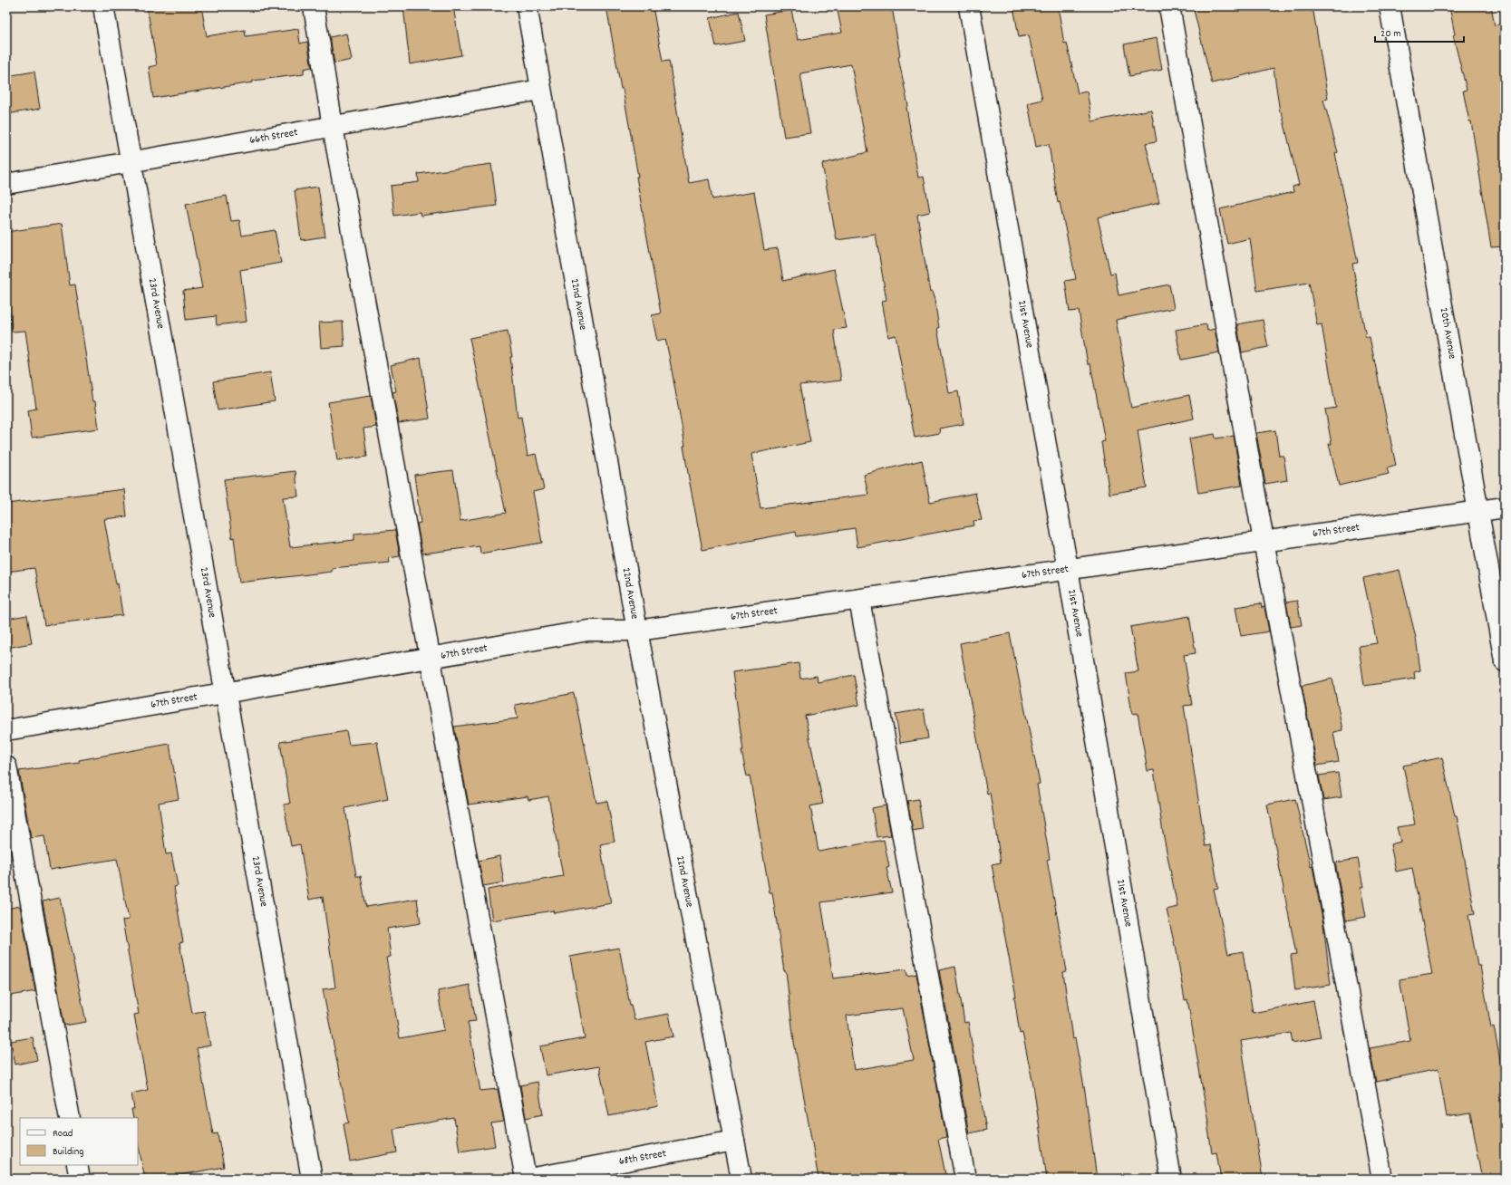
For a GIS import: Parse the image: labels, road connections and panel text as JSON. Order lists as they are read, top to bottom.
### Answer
{
  "streets": {
    "street": [
      "66th Street",
      "23rd Avenue",
      "22nd Avenue",
      "21st Avenue",
      "20th Avenue",
      "67th Street",
      "68th Street"
    ]
  },
  "crossings": [
    ["66th Street", "23rd Avenue"],
    ["66th Street", "22nd Avenue"],
    ["23rd Avenue", "67th Street"],
    ["22nd Avenue", "67th Street"],
    ["22nd Avenue", "68th Street"],
    ["21st Avenue", "67th Street"],
    ["20th Avenue", "67th Street"]
  ],
  "legend": ["Road", "Building"],
  "scale_bar": "20 m"
}
